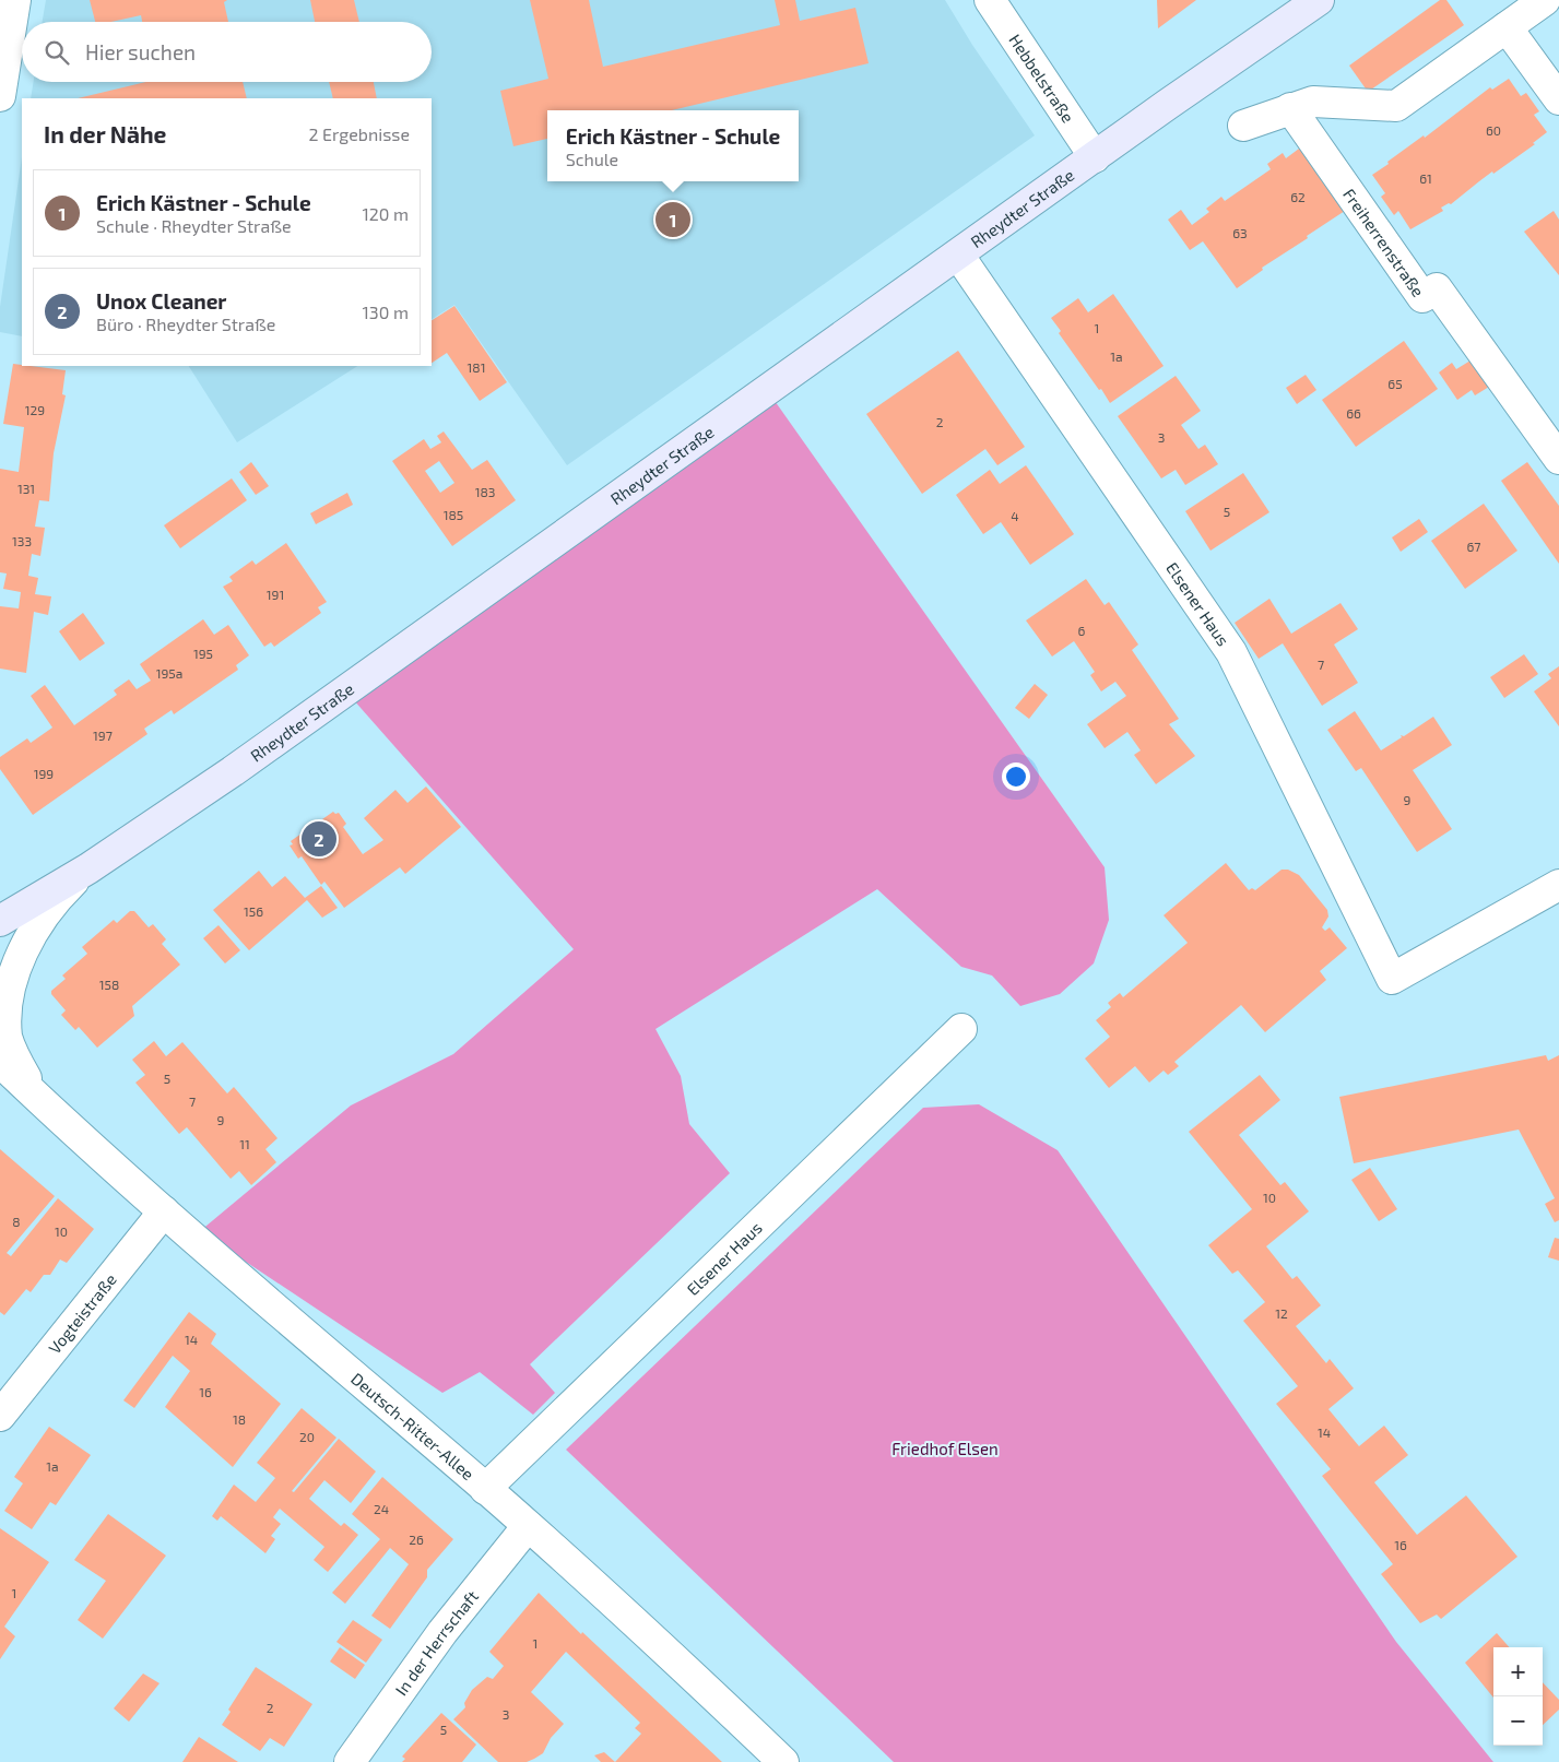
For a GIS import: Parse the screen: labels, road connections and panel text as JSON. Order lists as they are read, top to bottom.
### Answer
{
  "streets": {
    "main road": ["Rheydter Straße"],
    "street": [
      "Hebbelstraße",
      "Freiherrenstraße",
      "Elsener Haus",
      "Vogteistraße",
      "Deutsch-Ritter-Allee",
      "In der Herrschaft"
    ]
  },
  "crossings": [
    ["Hebbelstraße", "Rheydter Straße"],
    ["Rheydter Straße", "Elsener Haus"],
    ["Rheydter Straße", "Deutsch-Ritter-Allee"],
    ["Elsener Haus", "Deutsch-Ritter-Allee"],
    ["Vogteistraße", "Deutsch-Ritter-Allee"],
    ["Deutsch-Ritter-Allee", "In der Herrschaft"]
  ],
  "parks": ["Friedhof Elsen"],
  "house_numbers": [
    "60",
    "61",
    "62",
    "63",
    "1",
    "1a",
    "181",
    "65",
    "129",
    "66",
    "2",
    "3",
    "131",
    "183",
    "5",
    "185",
    "4",
    "133",
    "67",
    "191",
    "6",
    "195",
    "7",
    "195a",
    "197",
    "199",
    "9",
    "156",
    "158",
    "5",
    "7",
    "9",
    "11",
    "10",
    "8",
    "10",
    "12",
    "14",
    "16",
    "18",
    "14",
    "20",
    "1a",
    "24",
    "26",
    "16",
    "1",
    "1",
    "2",
    "3",
    "5"
  ],
  "page": {
    "search": "Hier suchen",
    "heading": ["In der Nähe", "2 Ergebnisse"],
    "popup": ["Erich Kästner - Schule", "Schule"],
    "list": [
      {
        "mark": "1",
        "name": "Erich Kästner - Schule",
        "note": "Schule · Rheydter Straße",
        "value": "120 m"
      },
      {
        "mark": "2",
        "name": "Unox Cleaner",
        "note": "Büro · Rheydter Straße",
        "value": "130 m"
      }
    ],
    "pins": ["1", "2"],
    "map_buttons": ["+", "−"]
  }
}
